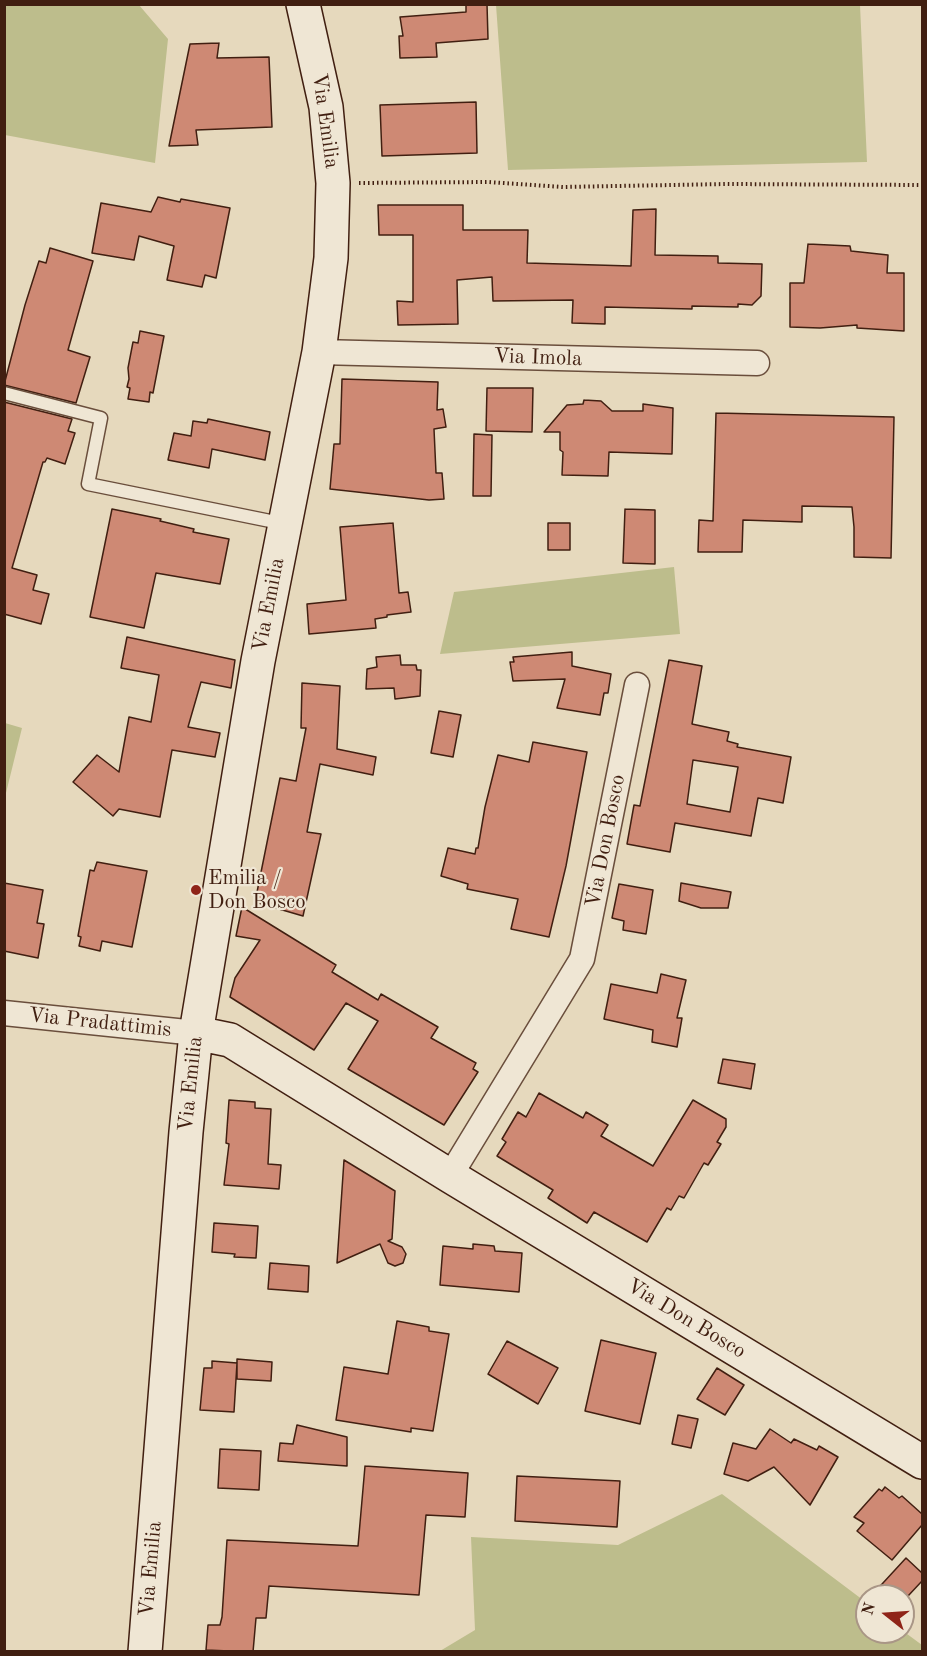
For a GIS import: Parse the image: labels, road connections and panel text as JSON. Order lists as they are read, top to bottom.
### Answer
{
  "streets": {
    "street": [
      "Via Emilia",
      "Via Imola",
      "Via Don Bosco",
      "Via Pradattimis"
    ]
  },
  "crossings": [
    ["Via Emilia", "Via Imola"],
    ["Via Emilia", "Via Don Bosco"],
    ["Via Emilia", "Via Pradattimis"],
    ["Via Don Bosco", "Via Pradattimis"]
  ],
  "places": ["Emilia / Don Bosco"],
  "north": "left"
}
